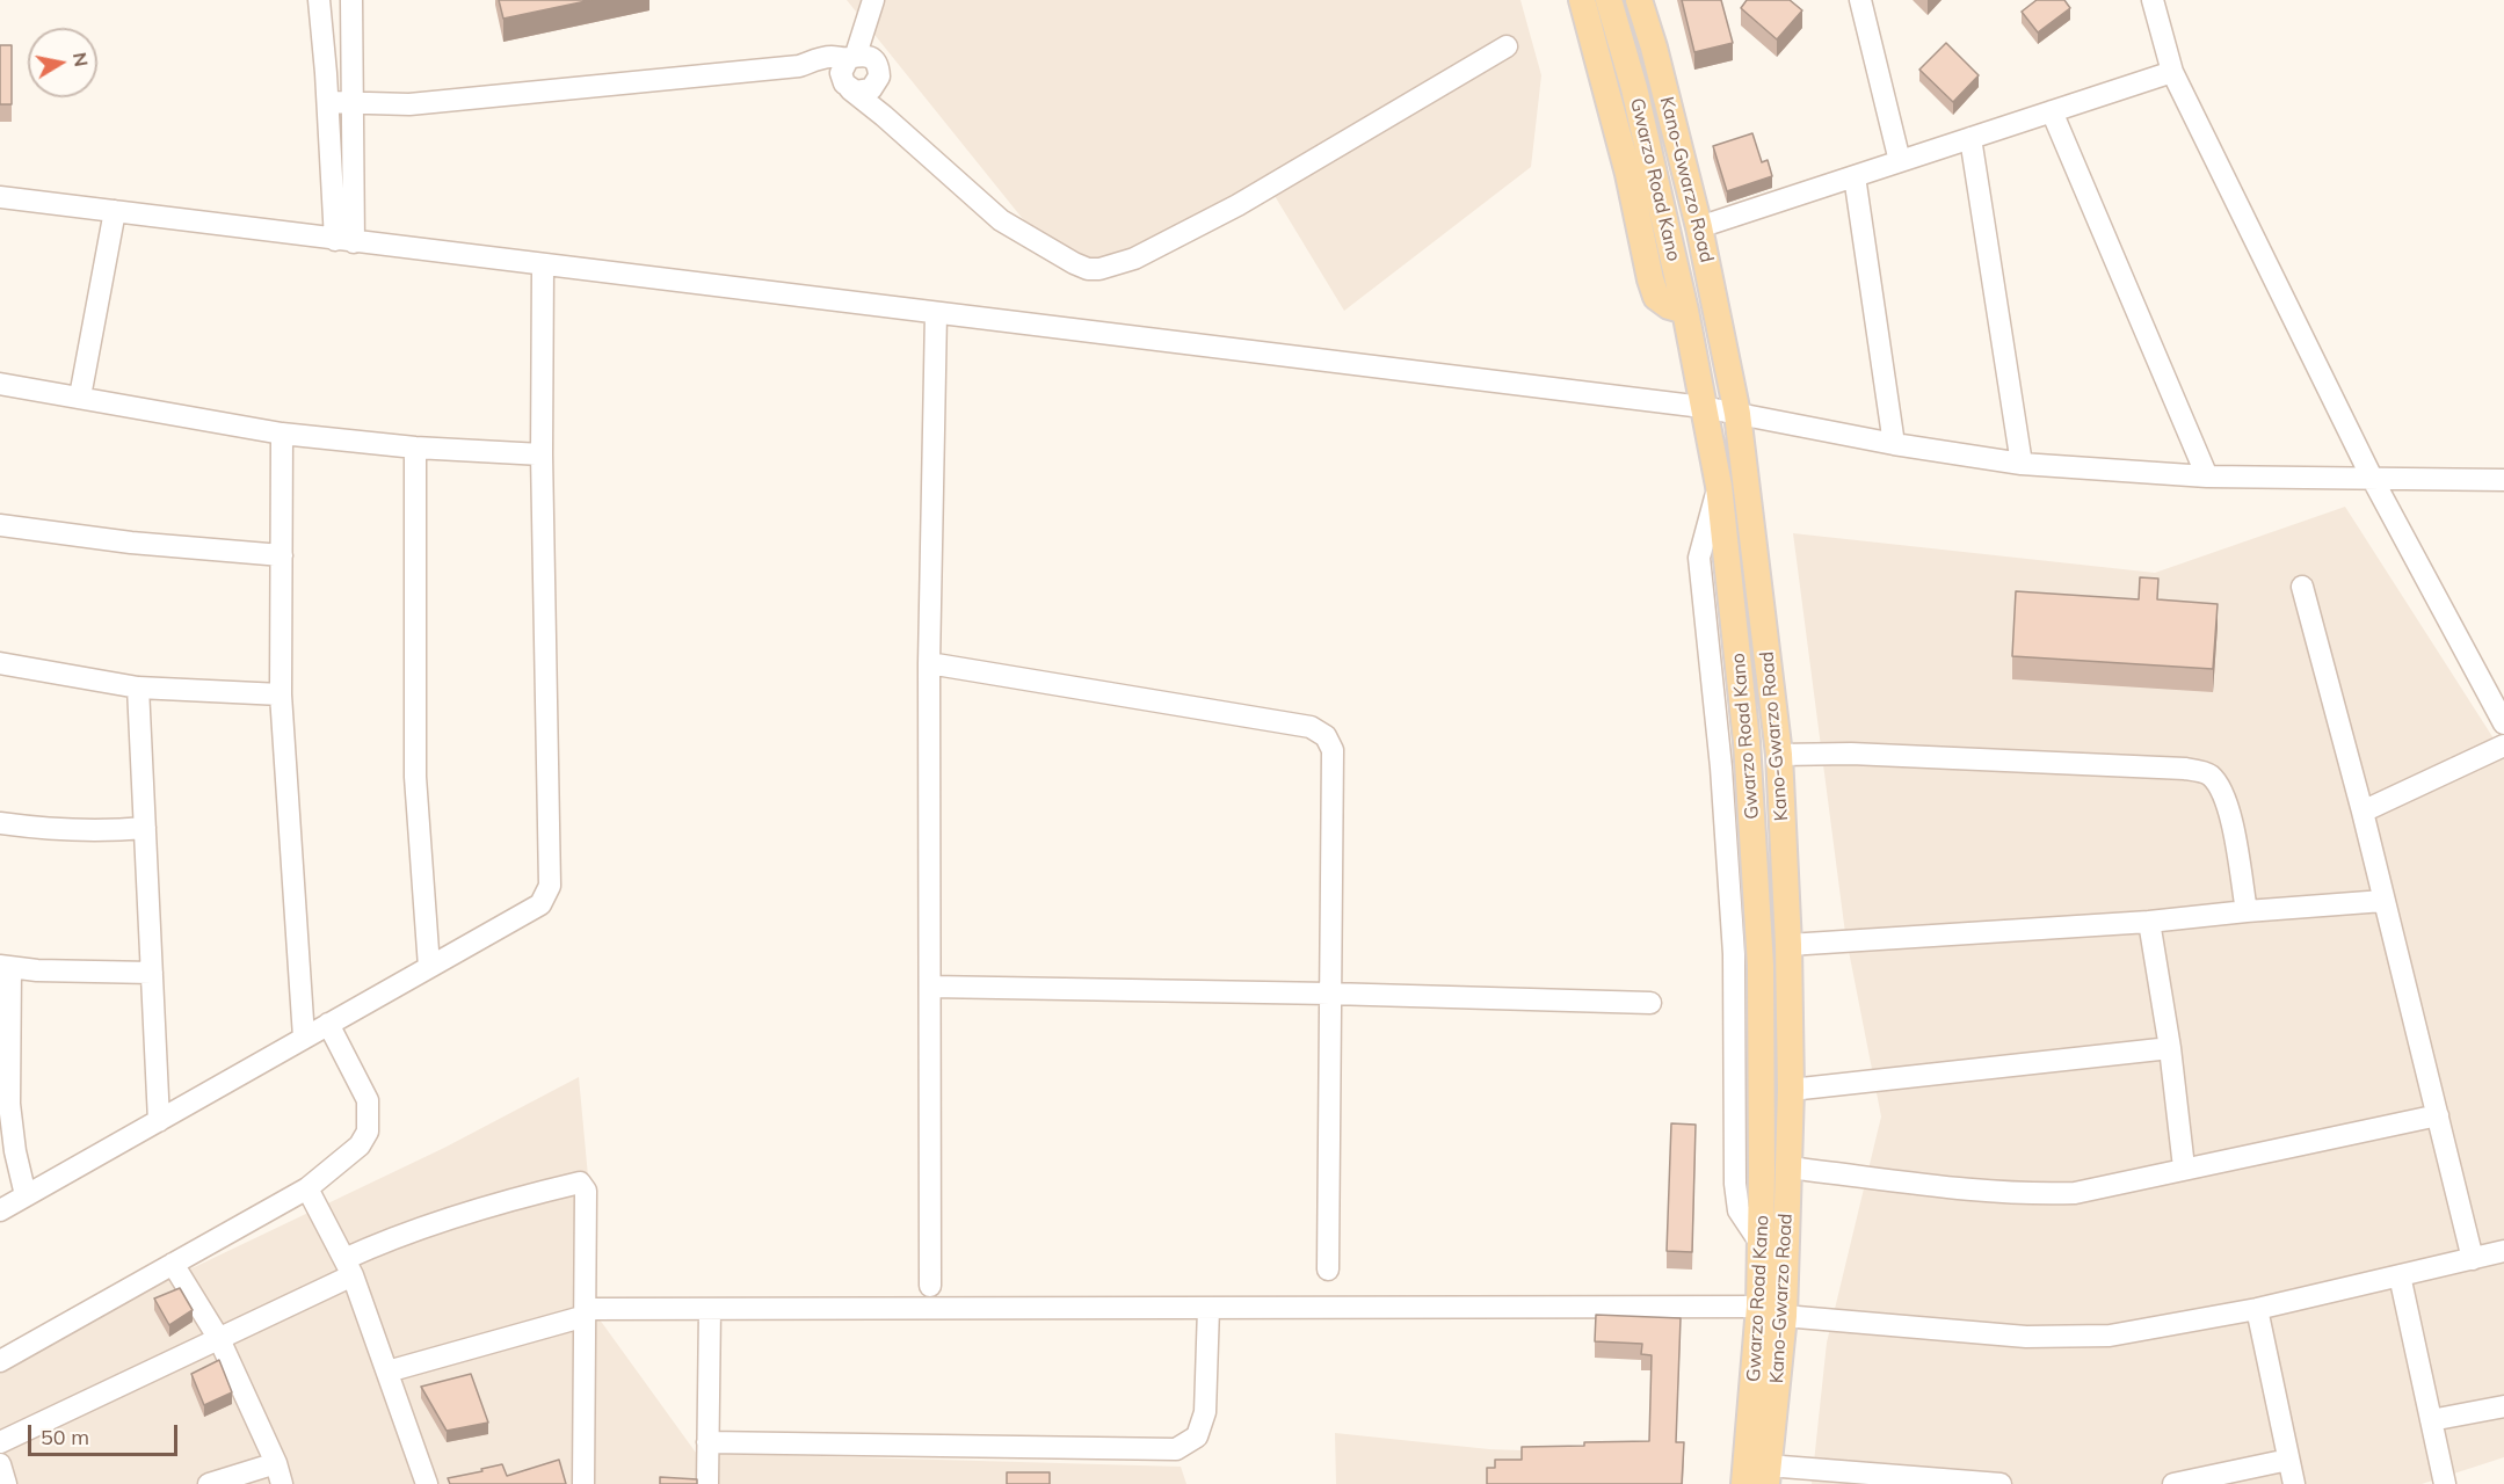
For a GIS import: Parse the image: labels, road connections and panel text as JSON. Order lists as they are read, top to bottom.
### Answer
{
  "streets": {
    "main road": ["Gwarzo Road Kano", "Kano-Gwarzo Road"]
  },
  "scale_bar": "50 m",
  "north": "right"
}
